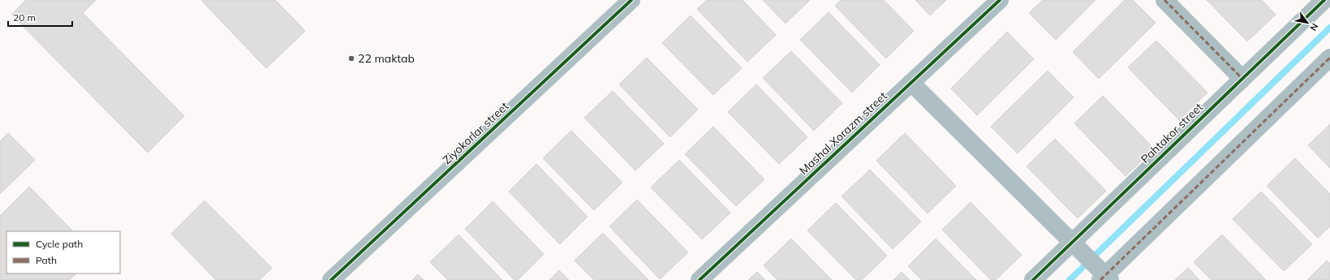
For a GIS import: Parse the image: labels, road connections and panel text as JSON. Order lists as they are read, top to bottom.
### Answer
{
  "streets": {
    "street": ["Ziyokorlar street", "Mashal Xorazm street", "Pahtakor street"]
  },
  "places": ["22 maktab"],
  "legend": ["Cycle path", "Path"],
  "scale_bar": "20 m",
  "north": "bottom right"
}
